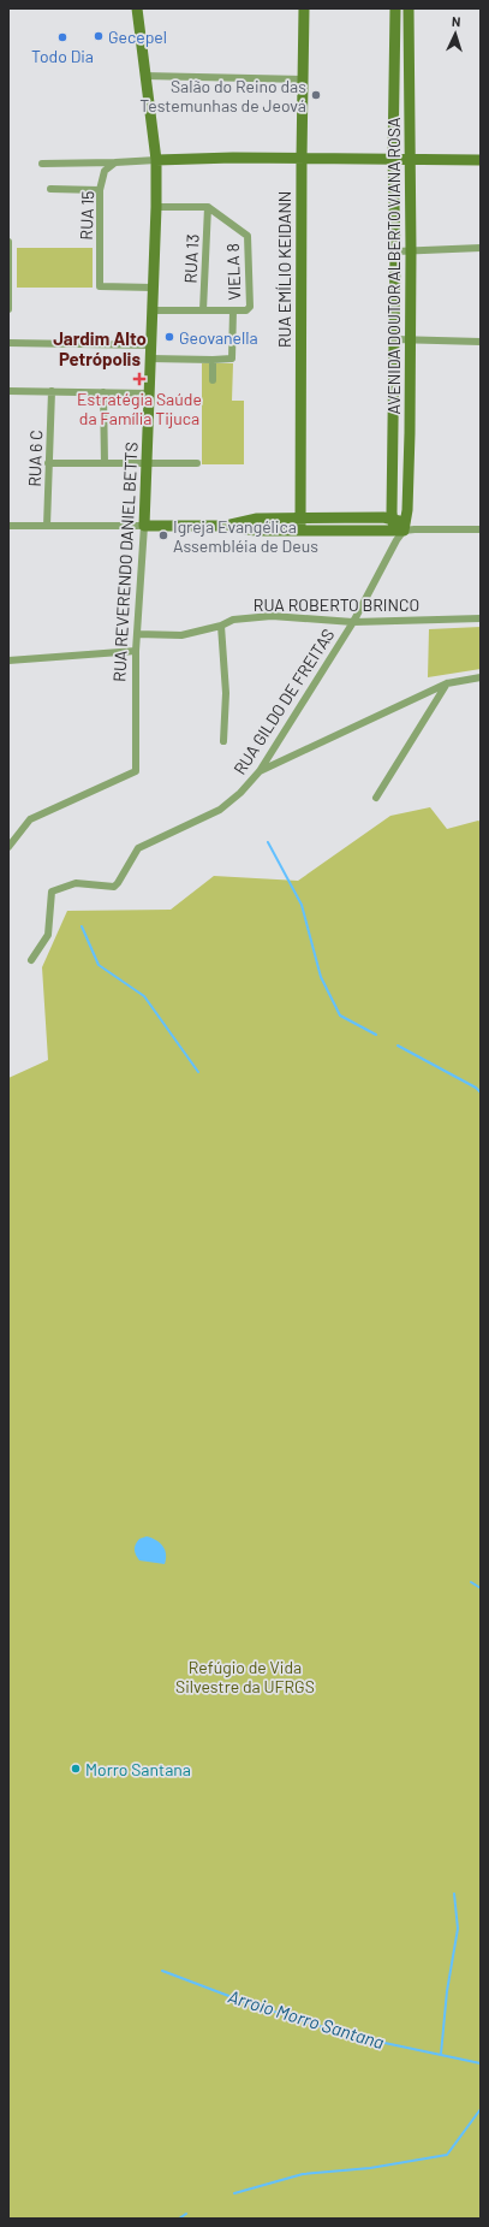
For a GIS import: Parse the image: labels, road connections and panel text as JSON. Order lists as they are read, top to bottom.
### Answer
{
  "streets": {
    "street": [
      "RUA 15",
      "RUA 13",
      "AVENIDA DOUTOR ALBERTO VIANA ROSA",
      "RUA EMÍLIO KEIDANN",
      "VIELA 8",
      "RUA 6 C",
      "RUA REVERENDO DANIEL BETTS",
      "RUA ROBERTO BRINCO",
      "RUA GILDO DE FREITAS"
    ]
  },
  "crossings": [
    ["RUA 15", "RUA REVERENDO DANIEL BETTS"],
    ["RUA 13", "VIELA 8"],
    ["AVENIDA DOUTOR ALBERTO VIANA ROSA", "RUA GILDO DE FREITAS"],
    ["VIELA 8", "RUA REVERENDO DANIEL BETTS"],
    ["RUA REVERENDO DANIEL BETTS", "RUA ROBERTO BRINCO"],
    ["RUA ROBERTO BRINCO", "RUA GILDO DE FREITAS"]
  ],
  "districts": ["Jardim Alto Petrópolis"],
  "water": ["Arroio Morro Santana"],
  "parks": ["Refúgio de Vida Silvestre da UFRGS"],
  "places": {
    "other": [
      "Gecepel",
      "Todo Dia",
      "Salão do Reino das Testemunhas de Jeová",
      "Geovanella",
      "Igreja Evangélica Assembléia de Deus",
      "Morro Santana"
    ],
    "health": ["Estratégia Saúde da Família Tijuca"]
  },
  "north": "top"
}
